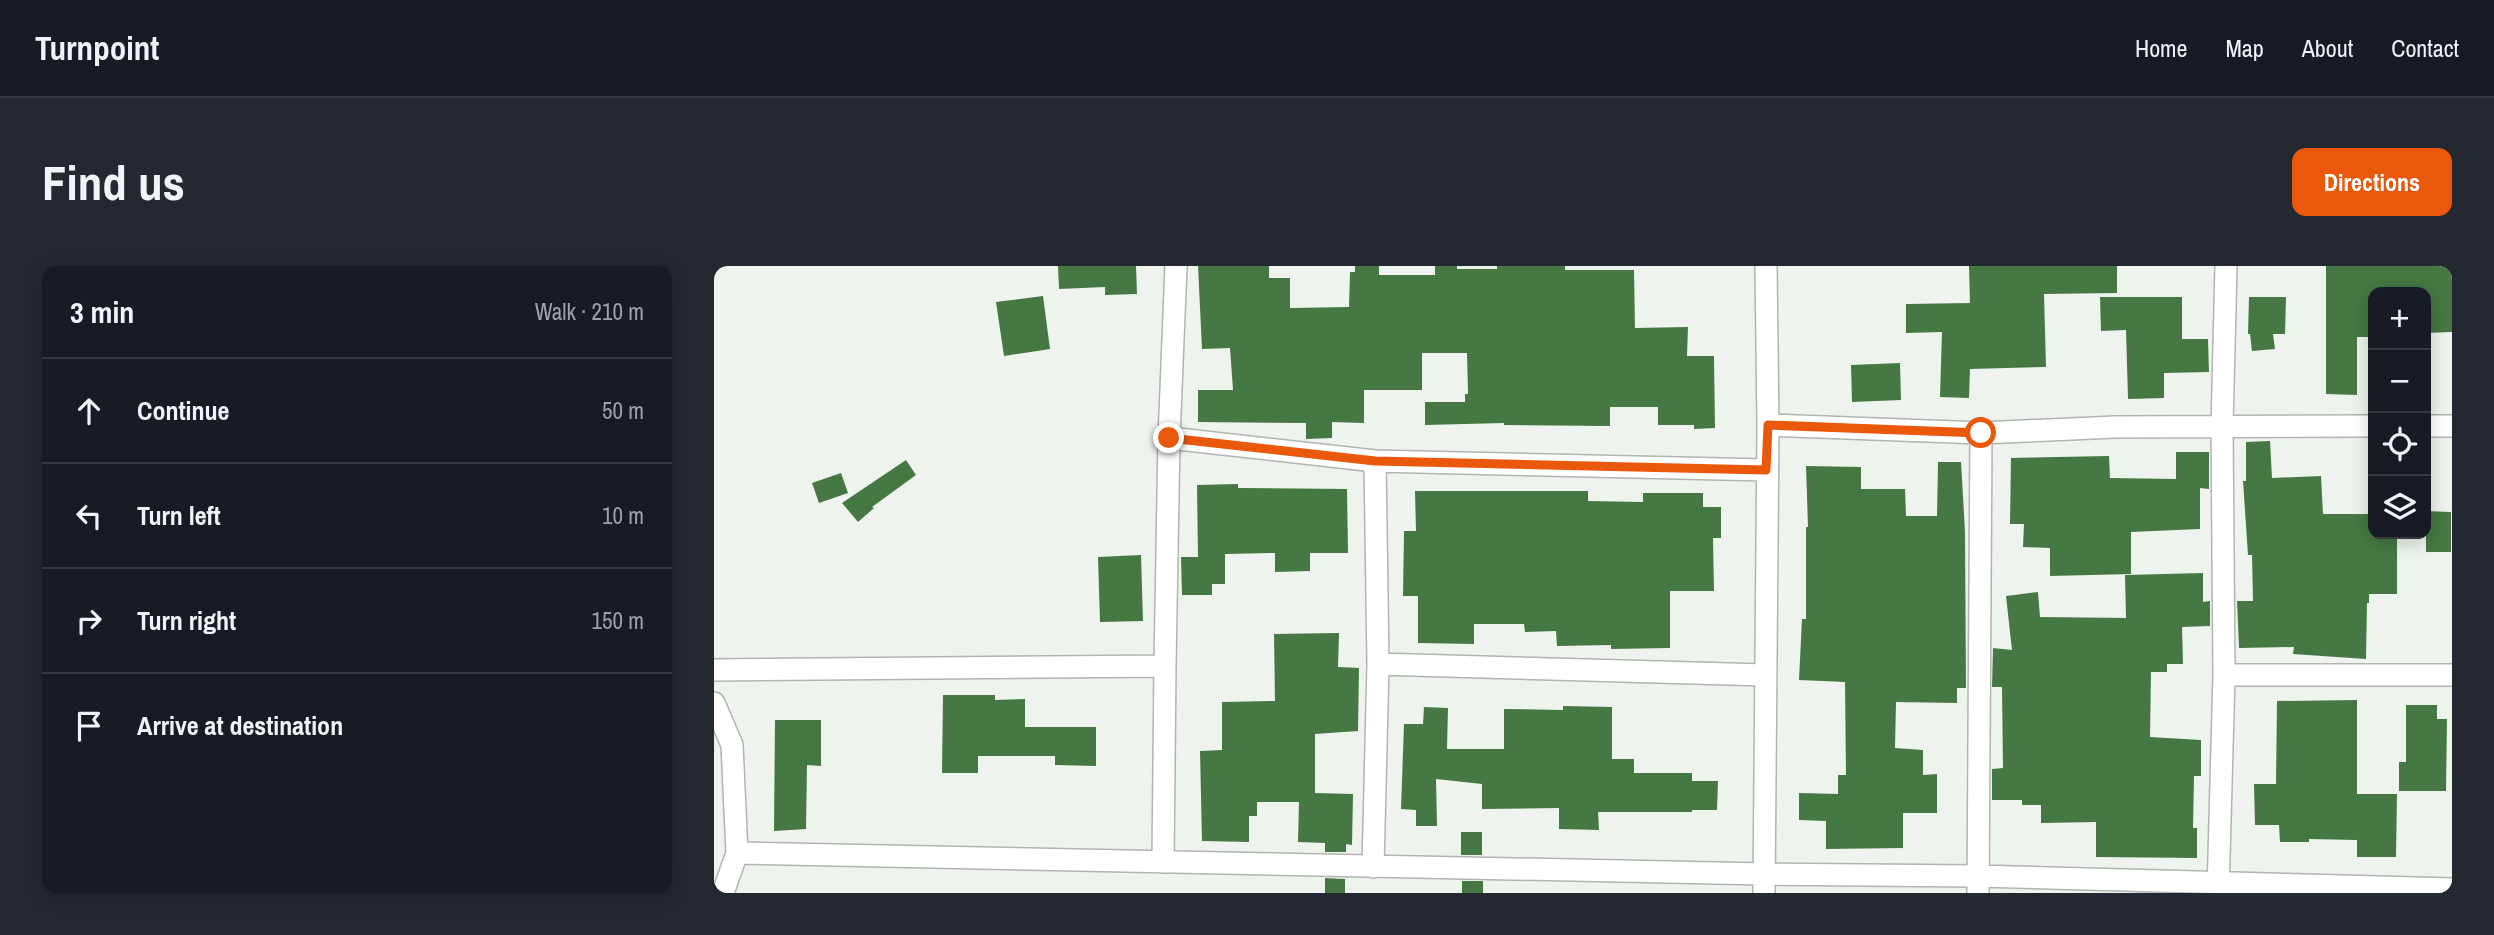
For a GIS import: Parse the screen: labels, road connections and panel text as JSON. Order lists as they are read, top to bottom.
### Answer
{
  "page": {
    "header": "Turnpoint",
    "nav": [
      "Home",
      "Map",
      "About",
      "Contact"
    ],
    "buttons": "Directions",
    "title": "Find us",
    "heading": ["3 min", "Walk · 210 m"],
    "map_buttons": ["+", "−"],
    "list": [
      ["Continue", "50 m"],
      ["Turn left", "10 m"],
      ["Turn right", "150 m"],
      "Arrive at destination"
    ]
  }
}
